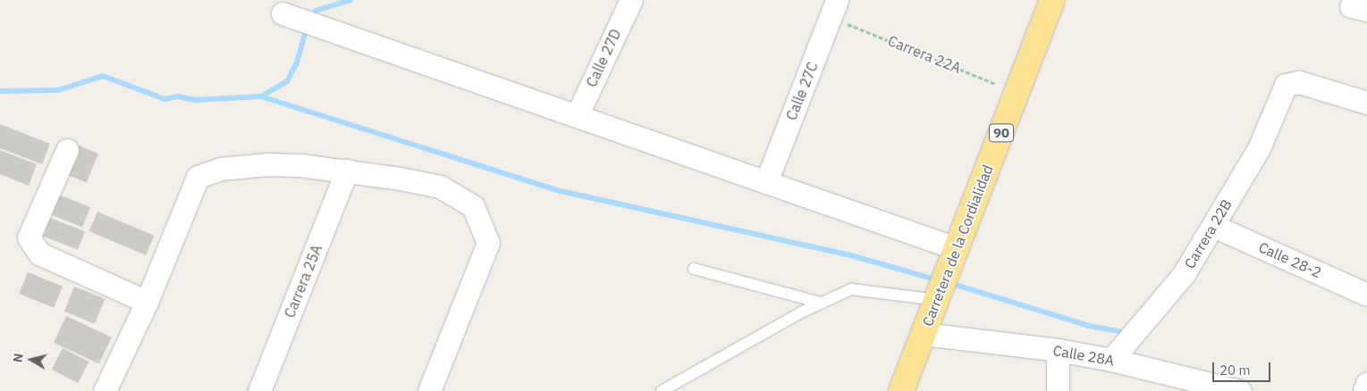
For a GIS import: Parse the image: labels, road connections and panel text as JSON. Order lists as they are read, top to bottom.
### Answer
{
  "streets": {
    "highway": ["90", "Carretera de la Cordialidad"],
    "street": [
      "Calle 27D",
      "Calle 27C",
      "Carrera 22B",
      "Calle 28-2",
      "Carrera 25A",
      "Calle 28A"
    ],
    "path": ["Carrera 22A"]
  },
  "crossings": [
    ["Carrera 22A", "Calle 27C"],
    ["Carrera 22A", "Carretera de la Cordialidad"],
    ["Carrera 22B", "Calle 28-2"],
    ["Carrera 22B", "Calle 28A"],
    ["Carretera de la Cordialidad", "Calle 28A"]
  ],
  "scale_bar": "20 m",
  "north": "left"
}
